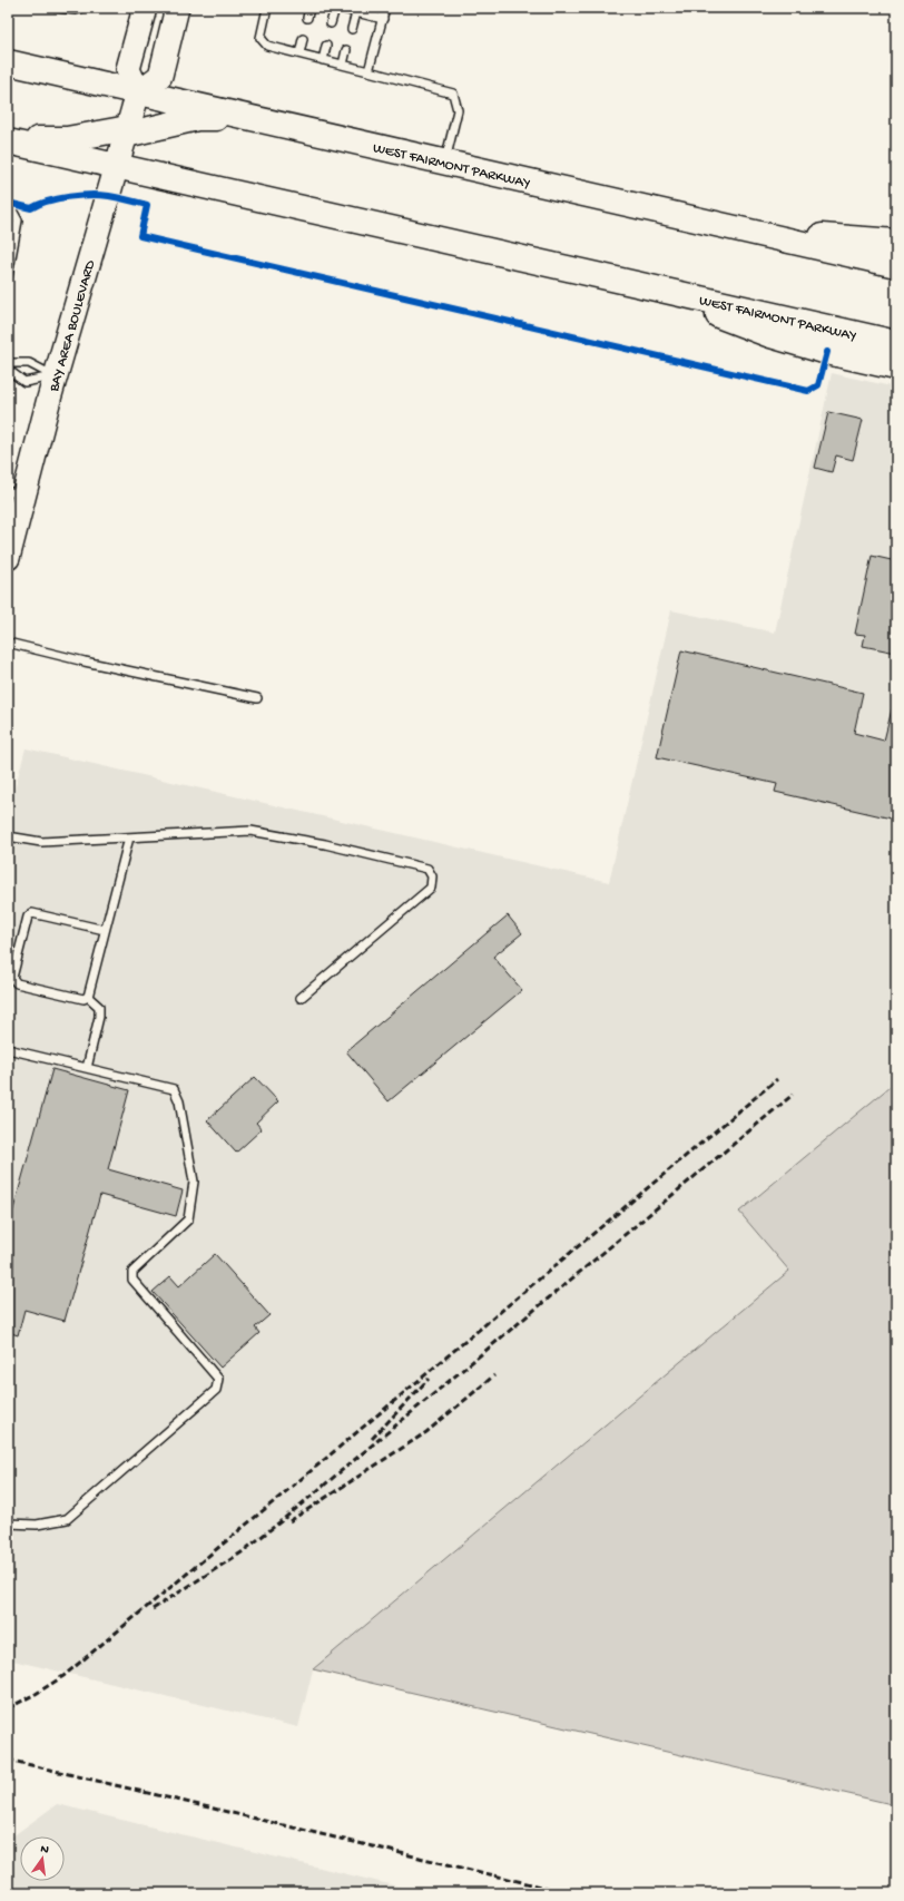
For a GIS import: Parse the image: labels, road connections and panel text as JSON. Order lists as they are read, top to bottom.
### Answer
{
  "streets": {
    "main road": ["WEST FAIRMONT PARKWAY", "BAY AREA BOULEVARD"]
  },
  "crossings": [
    ["WEST FAIRMONT PARKWAY", "BAY AREA BOULEVARD"]
  ],
  "north": "top"
}
